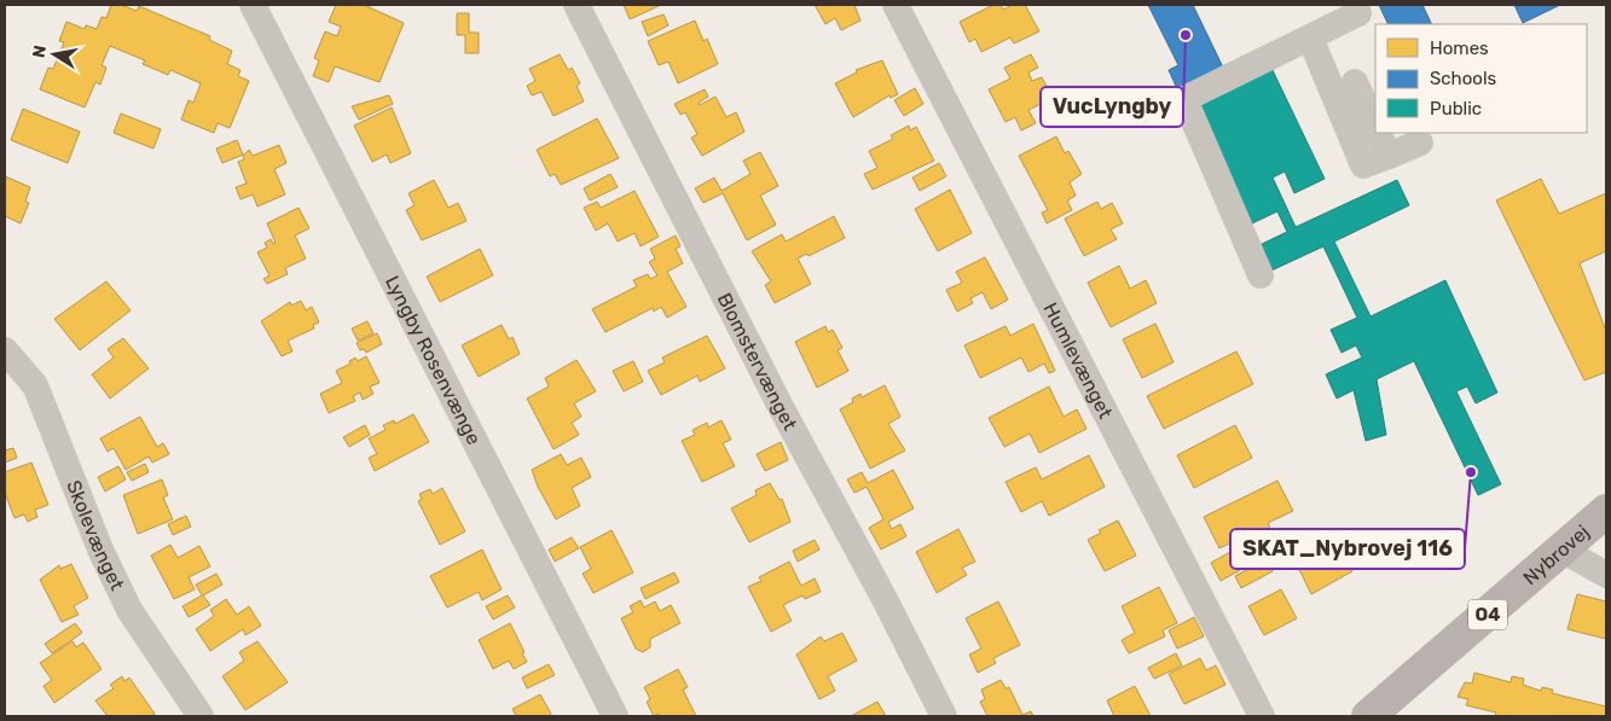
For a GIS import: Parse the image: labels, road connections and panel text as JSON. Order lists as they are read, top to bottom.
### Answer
{
  "streets": {
    "main road": ["Nybrovej", "O4"],
    "street": [
      "Lyngby Rosenvænge",
      "Humlevænget",
      "Blomstervænget",
      "Skolevænget"
    ]
  },
  "places": ["VucLyngby", "SKAT_Nybrovej 116"],
  "legend": ["Homes", "Schools", "Public"],
  "north": "left"
}
